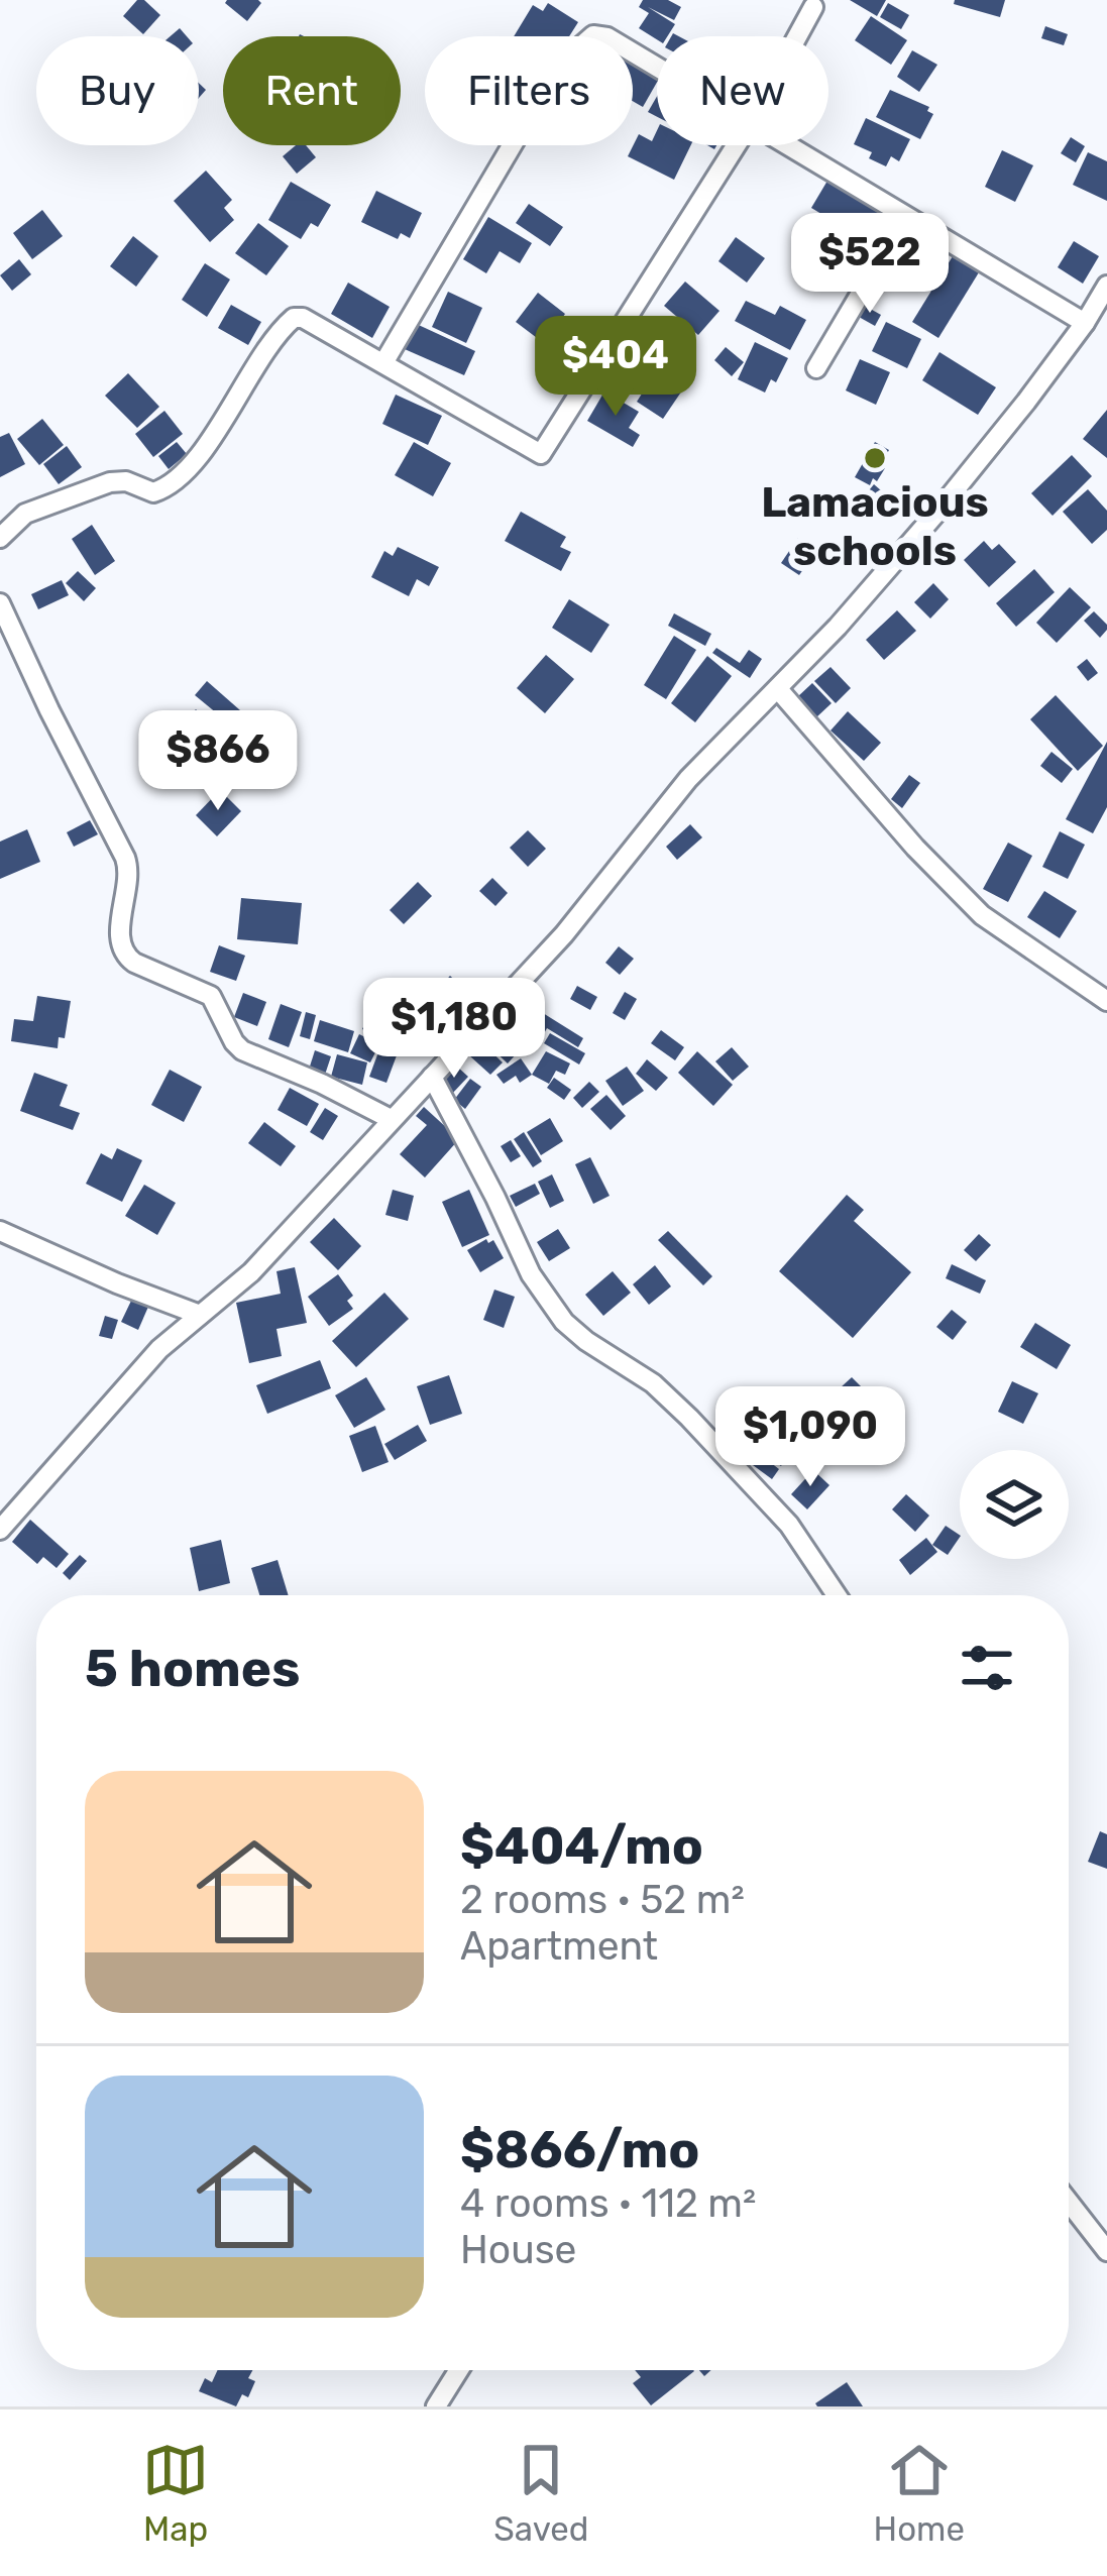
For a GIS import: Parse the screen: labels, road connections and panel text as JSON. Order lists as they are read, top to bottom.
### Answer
{
  "places": ["Lamacious schools"],
  "page": {
    "chip": [
      "Buy",
      "Rent",
      "Filters",
      "New"
    ],
    "price": [
      "$522",
      "$404",
      "$866",
      "$1,180",
      "$1,090"
    ],
    "heading": "5 homes",
    "list": [
      {
        "name": "$404/mo",
        "note": "2 rooms · 52 m² · Apartment"
      },
      {
        "name": "$866/mo",
        "note": "4 rooms · 112 m² · House"
      }
    ],
    "tabs": ["Map", "Saved", "Home"]
  }
}
